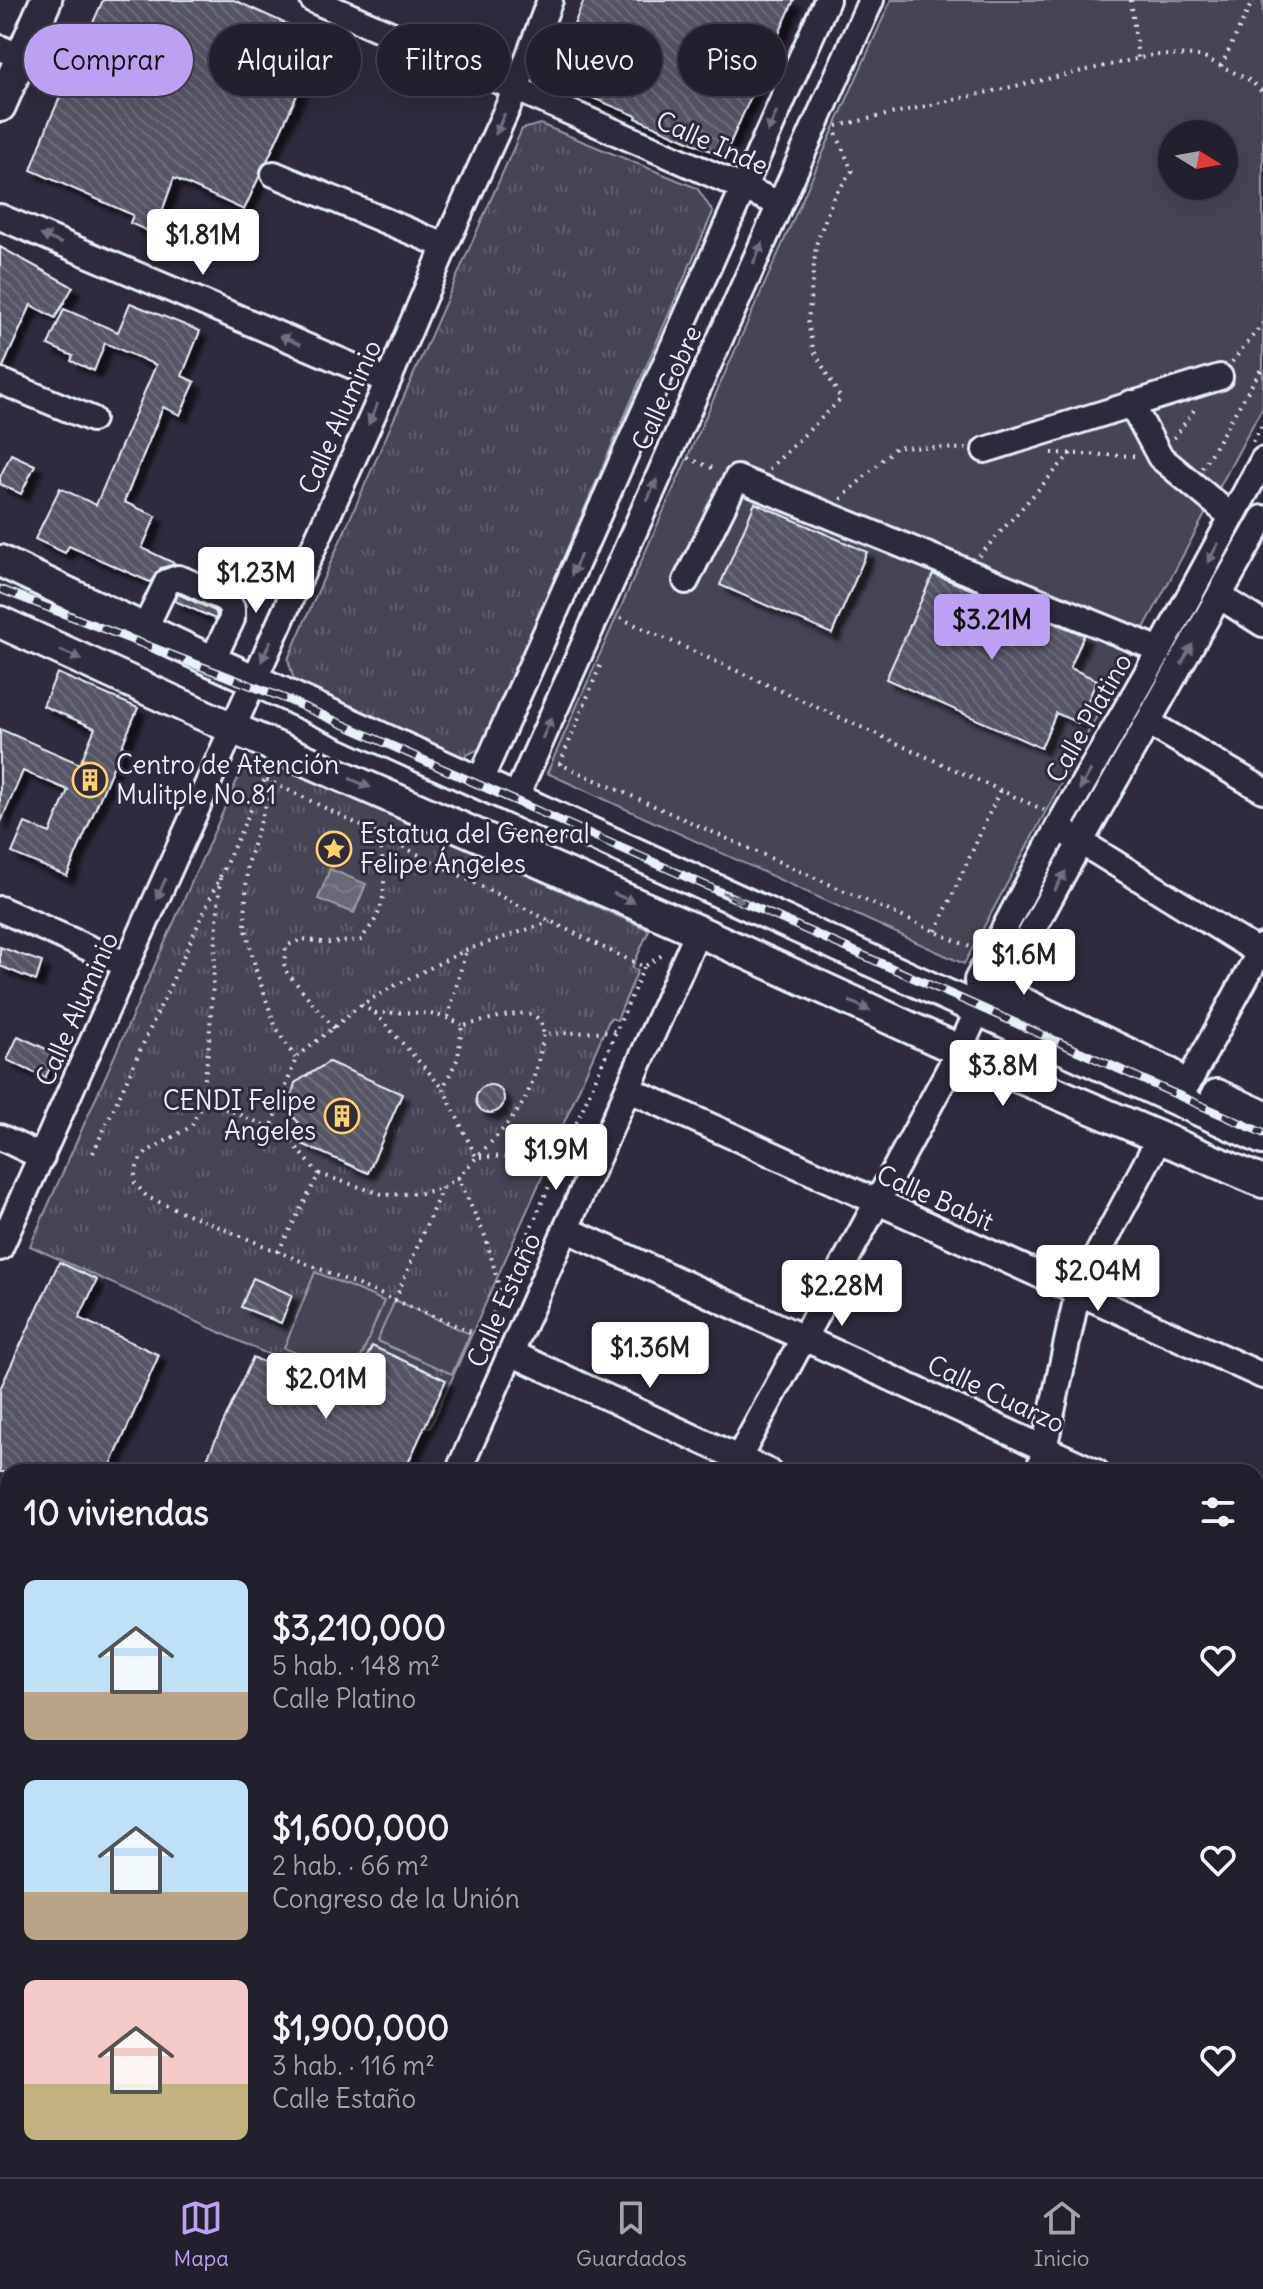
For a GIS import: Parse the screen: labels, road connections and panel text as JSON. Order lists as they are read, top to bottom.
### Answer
{
  "streets": {
    "street": [
      "Calle Inde",
      "Calle Cobre",
      "Calle Aluminio",
      "Calle Platino",
      "Calle Babit",
      "Calle Estaño",
      "Calle Cuarzo"
    ]
  },
  "crossings": [
    ["Calle Inde", "Calle Cobre"],
    ["Calle Inde", "Calle Aluminio"],
    ["Calle Platino", "Calle Babit"],
    ["Calle Platino", "Calle Cuarzo"],
    ["Calle Babit", "Calle Estaño"],
    ["Calle Estaño", "Calle Cuarzo"]
  ],
  "one_way": ["Calle Aluminio"],
  "places": {
    "building": ["Centro de Atención Mulitple No.81", "CENDI Felipe Angeles"],
    "place": ["Estatua del General Felipe Ángeles"]
  },
  "north": "right",
  "page": {
    "chip": [
      "Comprar",
      "Alquilar",
      "Filtros",
      "Nuevo",
      "Piso"
    ],
    "price": [
      "$1.81M",
      "$1.23M",
      "$3.21M",
      "$1.6M",
      "$3.8M",
      "$1.9M",
      "$2.04M",
      "$2.28M",
      "$1.36M",
      "$2.01M"
    ],
    "heading": "10 viviendas",
    "list": [
      {
        "name": "$3,210,000",
        "note": "5 hab. · 148 m² · Calle Platino"
      },
      {
        "name": "$1,600,000",
        "note": "2 hab. · 66 m² · Congreso de la Unión"
      },
      {
        "name": "$1,900,000",
        "note": "3 hab. · 116 m² · Calle Estaño"
      }
    ],
    "tabs": ["Mapa", "Guardados", "Inicio"]
  }
}
